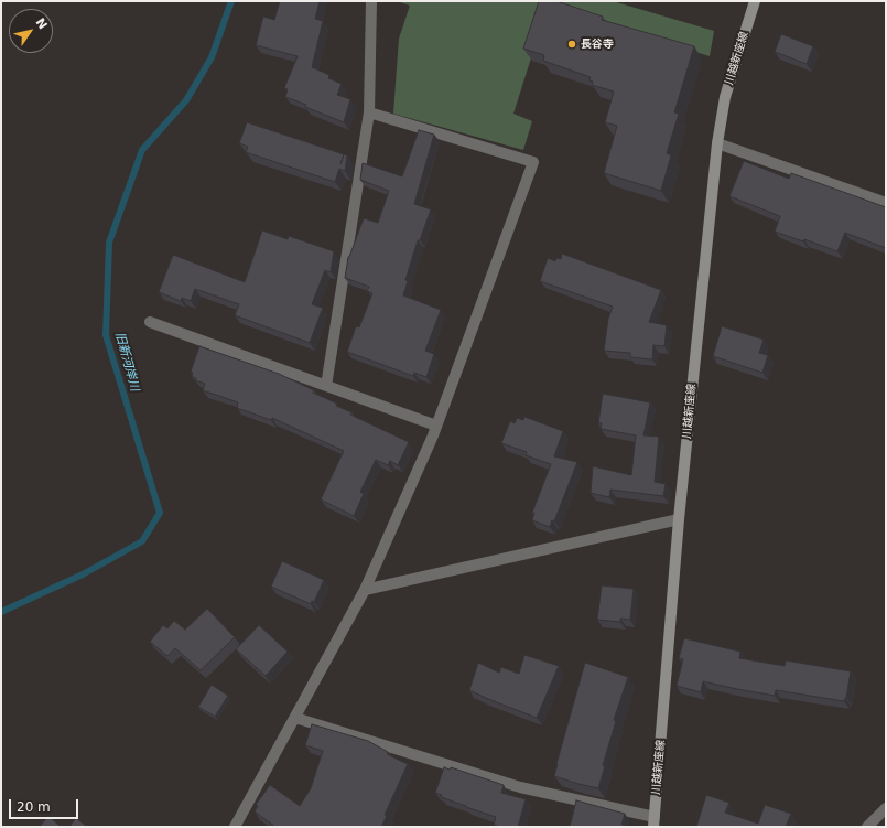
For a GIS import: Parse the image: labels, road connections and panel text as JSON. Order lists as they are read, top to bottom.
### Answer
{
  "streets": {
    "main road": ["川越新座線"]
  },
  "water": ["旧新河岸川"],
  "places": ["長谷寺"],
  "scale_bar": "20 m",
  "north": "top right"
}
